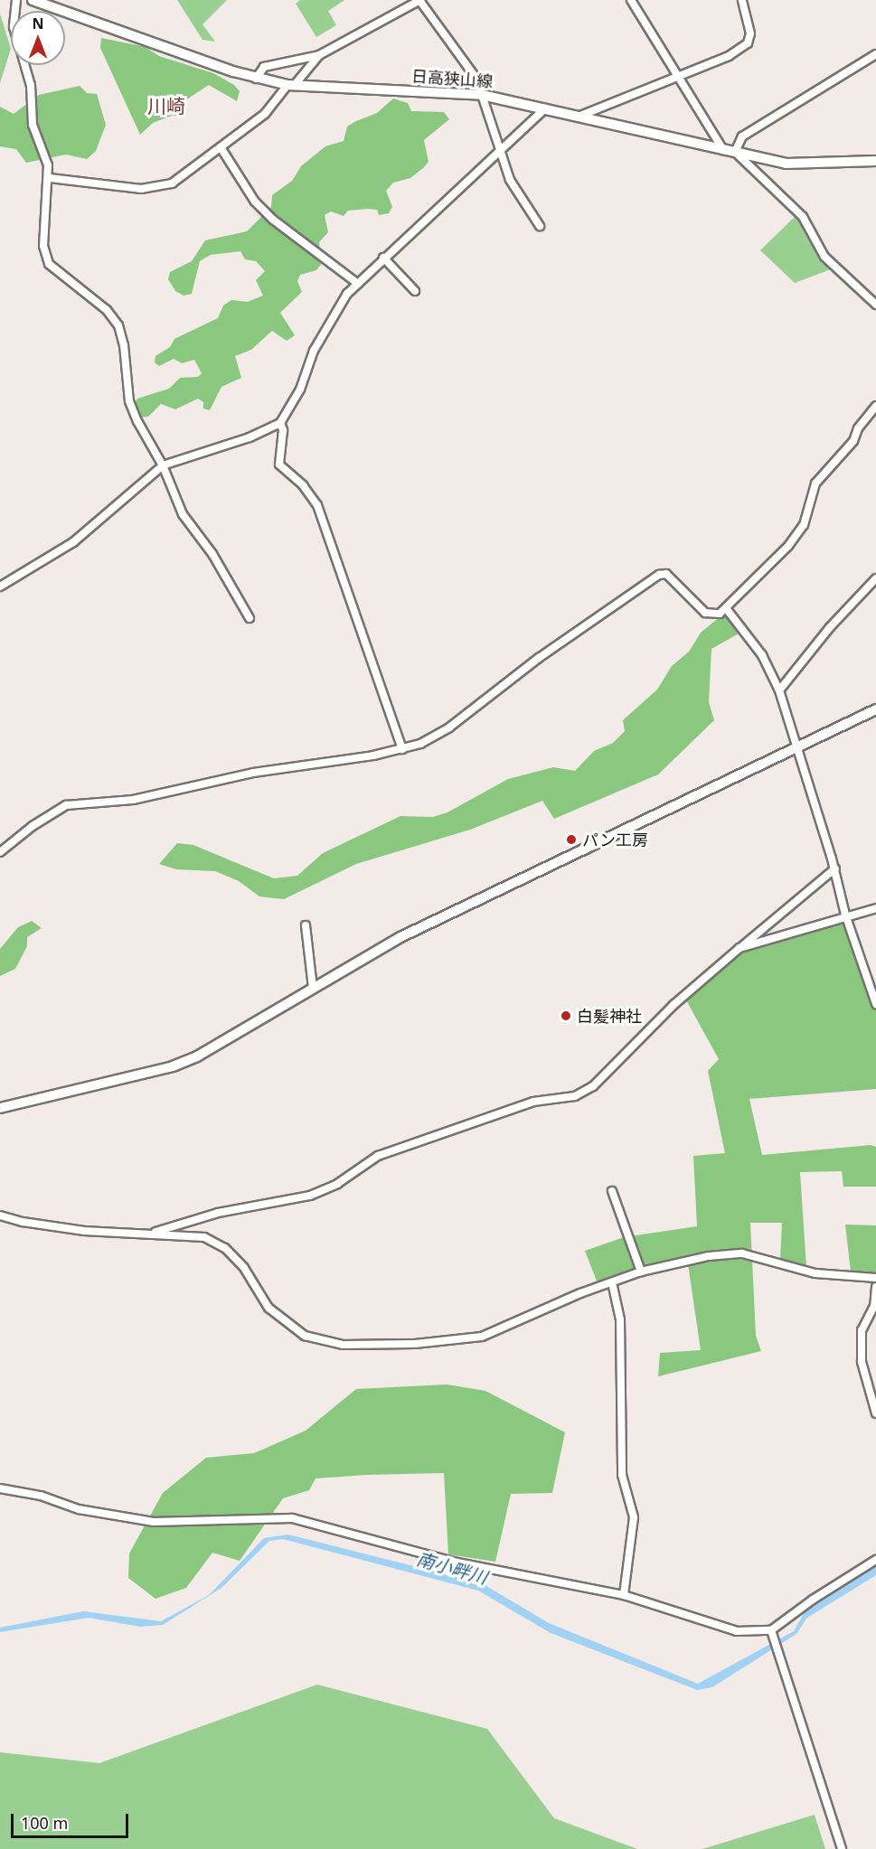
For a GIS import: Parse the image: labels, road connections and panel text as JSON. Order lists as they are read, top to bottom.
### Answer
{
  "streets": {
    "street": ["日高狭山線"]
  },
  "districts": ["川崎"],
  "water": ["南小畔川"],
  "places": ["パン工房", "白髪神社"],
  "scale_bar": "100 m",
  "north": "top"
}
